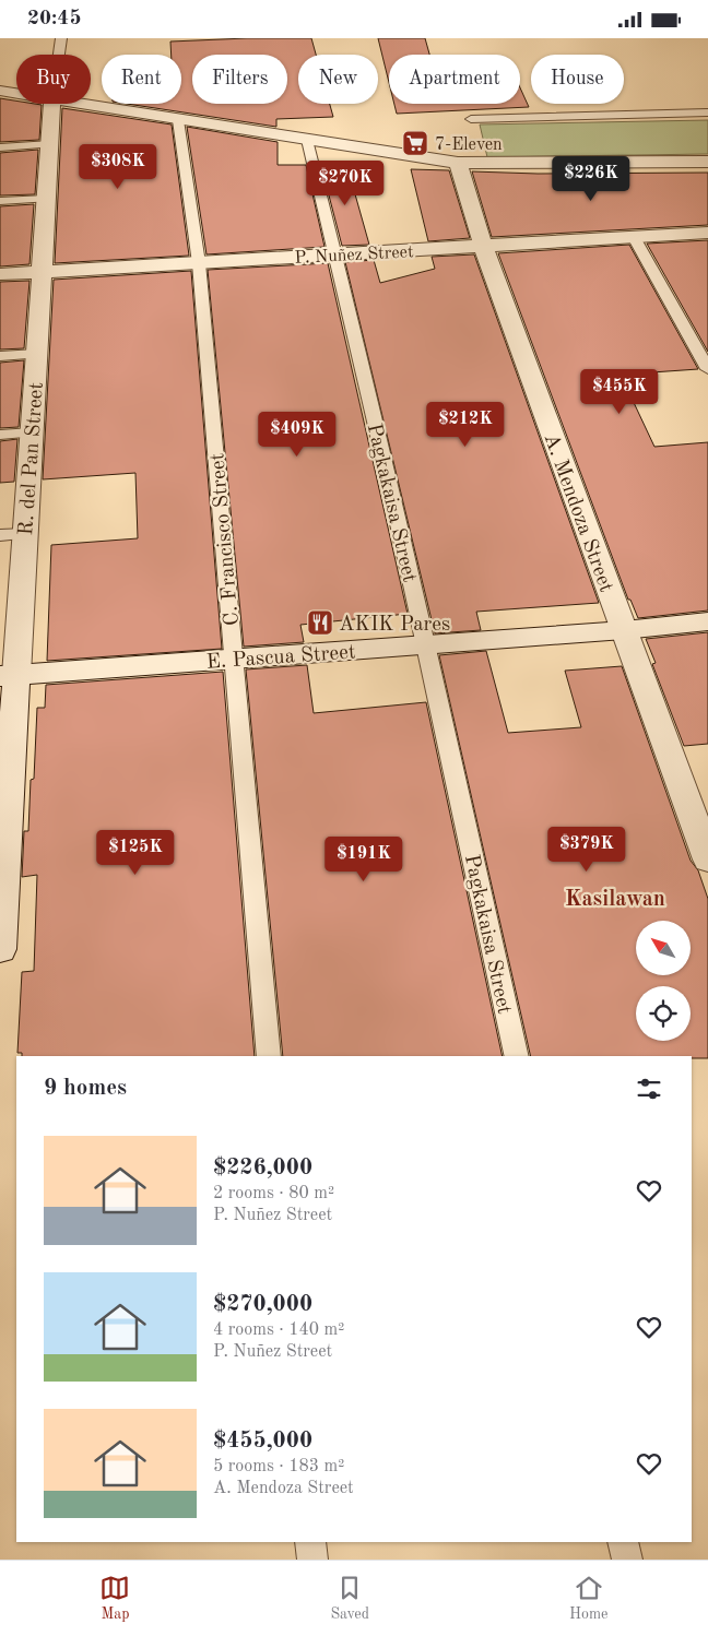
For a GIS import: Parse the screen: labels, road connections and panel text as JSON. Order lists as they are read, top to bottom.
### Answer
{
  "streets": {
    "street": [
      "P. Nuñez Street",
      "R. del Pan Street",
      "A. Mendoza Street",
      "E. Pascua Street"
    ],
    "lane": ["Pagkakaisa Street", "C. Francisco Street"]
  },
  "crossings": [
    ["P. Nuñez Street", "R. del Pan Street"],
    ["P. Nuñez Street", "Pagkakaisa Street"],
    ["P. Nuñez Street", "A. Mendoza Street"],
    ["P. Nuñez Street", "C. Francisco Street"],
    ["R. del Pan Street", "E. Pascua Street"],
    ["Pagkakaisa Street", "E. Pascua Street"],
    ["A. Mendoza Street", "E. Pascua Street"],
    ["C. Francisco Street", "E. Pascua Street"]
  ],
  "districts": ["Kasilawan"],
  "places": {
    "supermarket": ["7-Eleven"],
    "restaurant": ["AKIK Pares"]
  },
  "north": "top left",
  "page": {
    "status": "20:45",
    "chip": [
      "Buy",
      "Rent",
      "Filters",
      "New",
      "Apartment",
      "House"
    ],
    "price": [
      "$308K",
      "$226K",
      "$270K",
      "$455K",
      "$212K",
      "$409K",
      "$379K",
      "$125K",
      "$191K"
    ],
    "heading": "9 homes",
    "list": [
      {
        "name": "$226,000",
        "note": "2 rooms · 80 m² · P. Nuñez Street"
      },
      {
        "name": "$270,000",
        "note": "4 rooms · 140 m² · P. Nuñez Street"
      },
      {
        "name": "$455,000",
        "note": "5 rooms · 183 m² · A. Mendoza Street"
      }
    ],
    "tabs": ["Map", "Saved", "Home"]
  }
}
